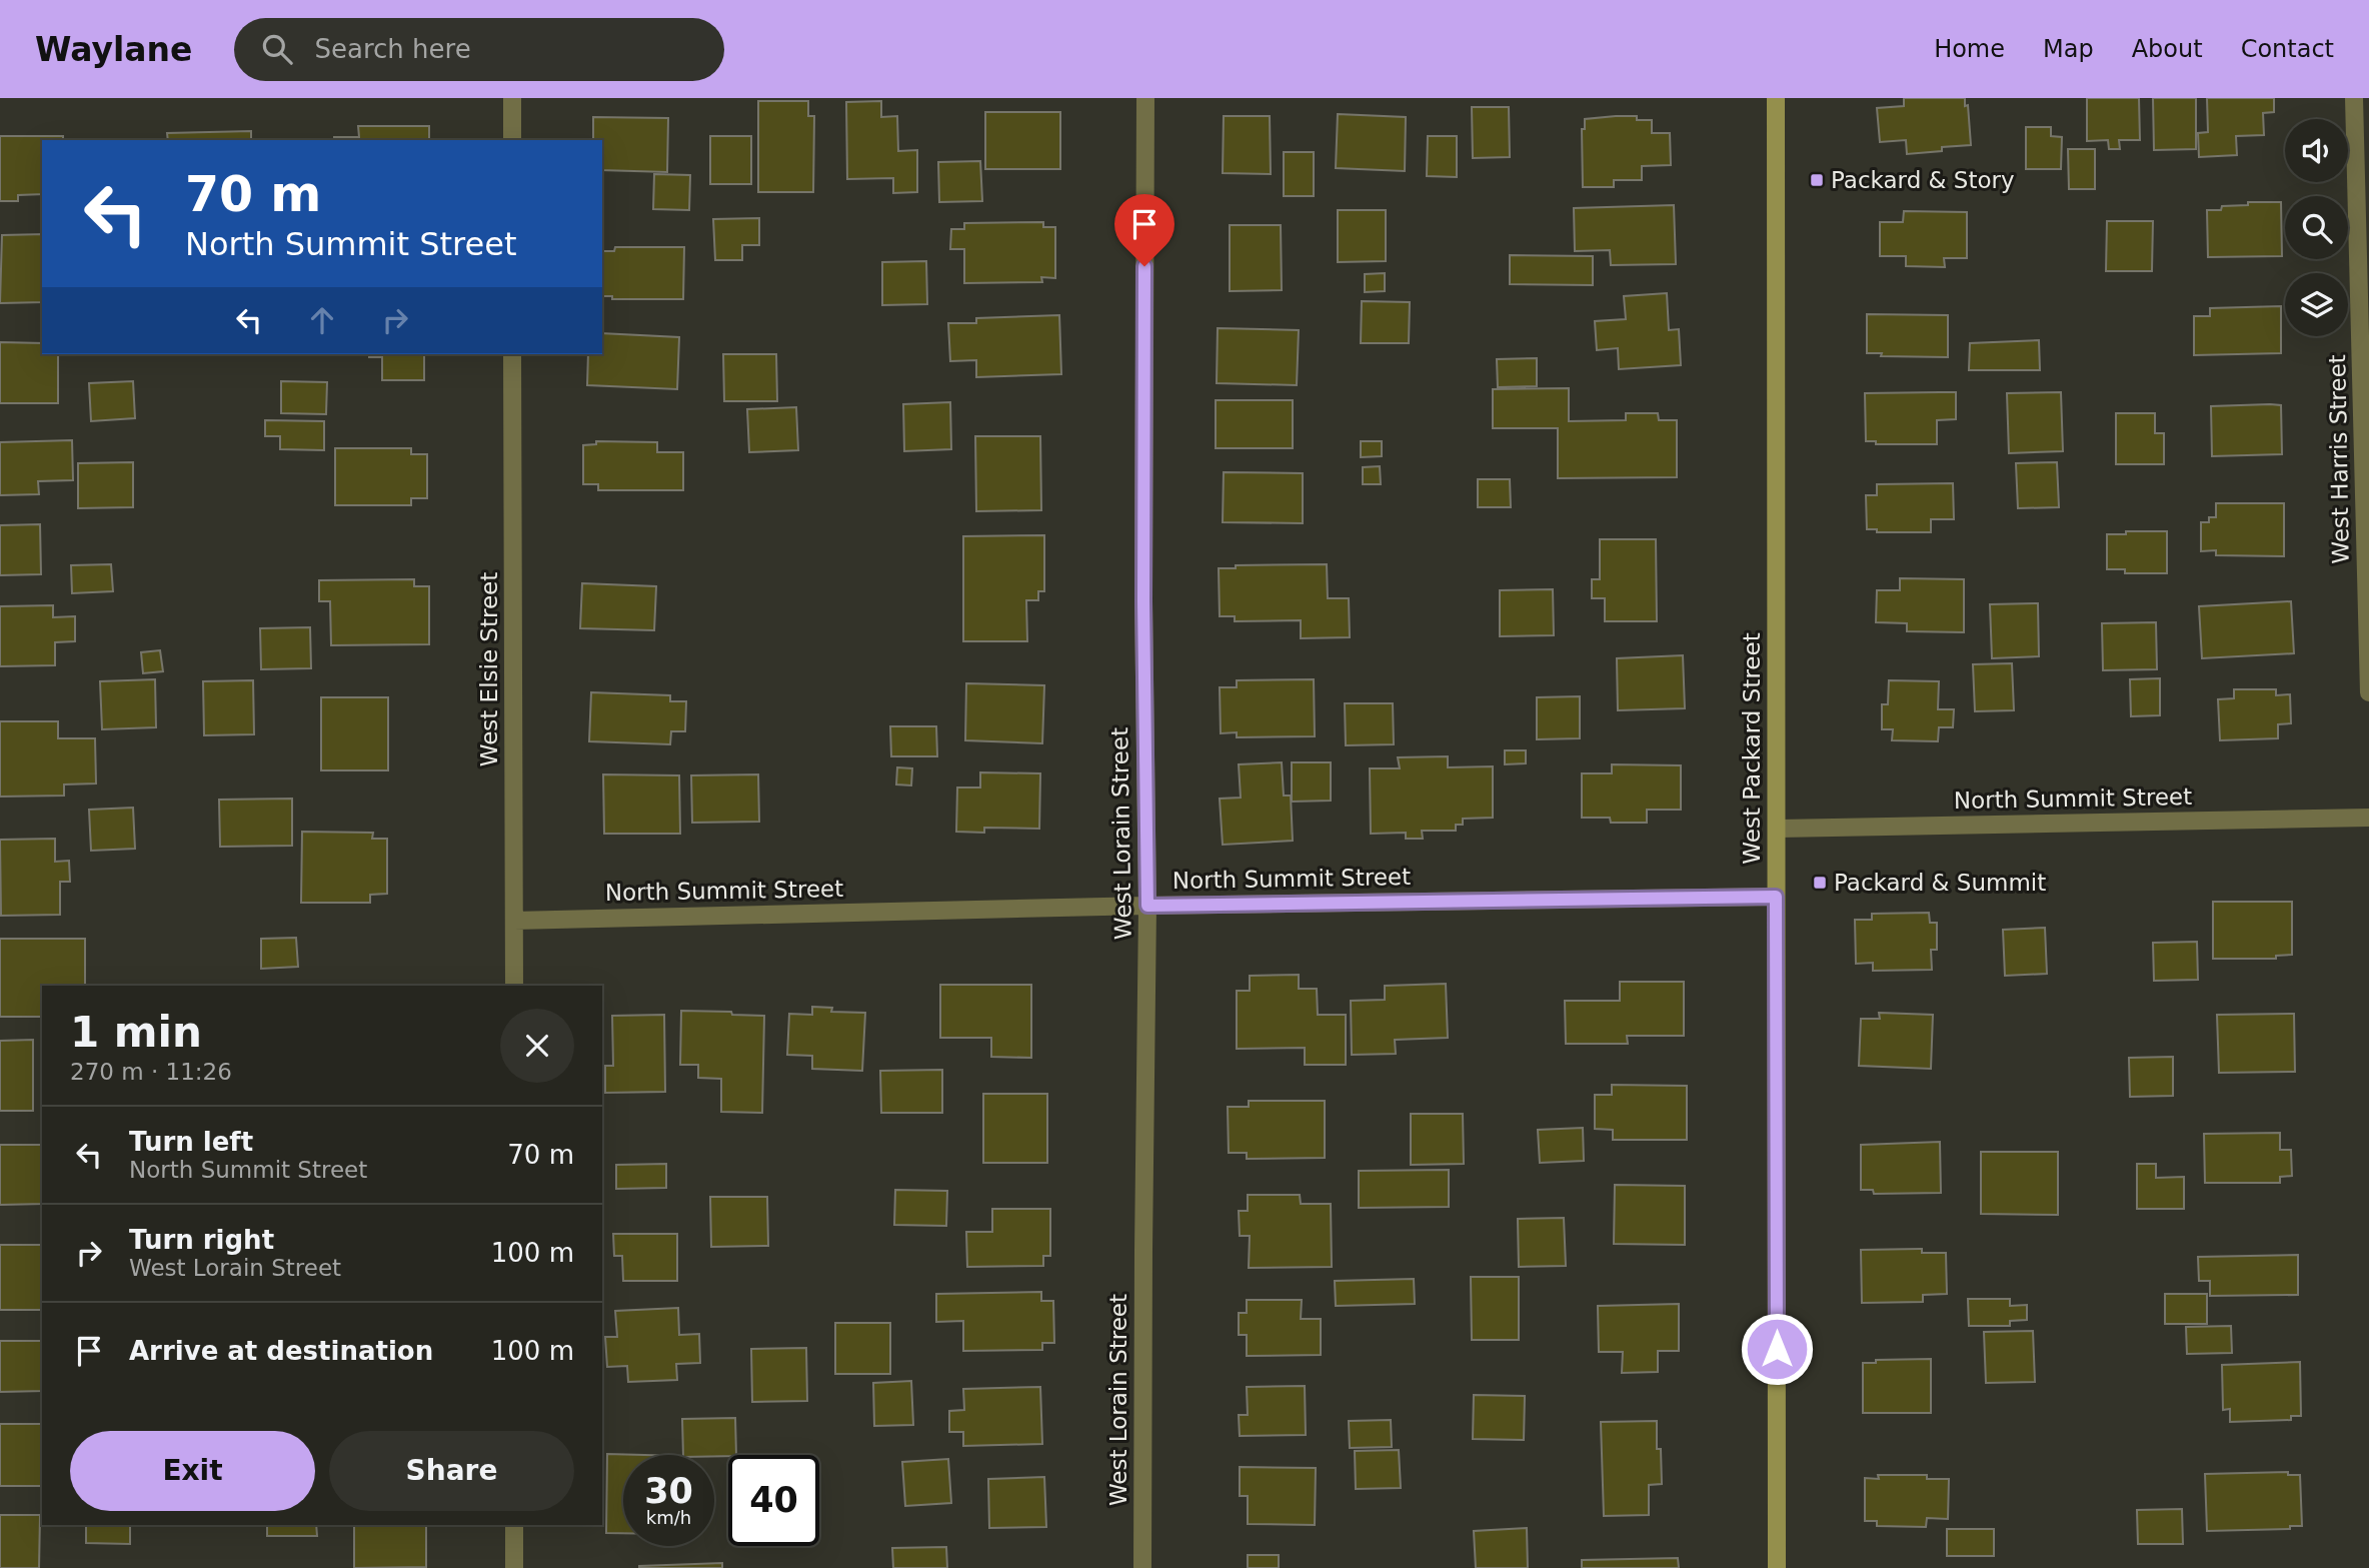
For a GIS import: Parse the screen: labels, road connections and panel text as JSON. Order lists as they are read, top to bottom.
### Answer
{
  "streets": {
    "street": [
      "West Harris Street",
      "West Elsie Street",
      "West Packard Street",
      "North Summit Street",
      "West Lorain Street"
    ]
  },
  "crossings": [
    ["West Elsie Street", "North Summit Street"],
    ["West Packard Street", "North Summit Street"],
    ["North Summit Street", "West Lorain Street"]
  ],
  "places": {
    "transit": ["Packard & Story", "Packard & Summit"]
  },
  "page": {
    "header": "Waylane",
    "search": "Search here",
    "nav": [
      "Home",
      "Map",
      "About",
      "Contact"
    ],
    "turn": ["70 m", "North Summit Street"],
    "heading": ["1 min", "270 m · 11:26"],
    "list": [
      {
        "name": "Turn left",
        "note": "North Summit Street",
        "value": "70 m"
      },
      {
        "name": "Turn right",
        "note": "West Lorain Street",
        "value": "100 m"
      },
      {
        "name": "Arrive at destination",
        "value": "100 m"
      }
    ],
    "buttons": ["Exit", "Share"],
    "speed": "30 km/h",
    "limit": "40"
  }
}
